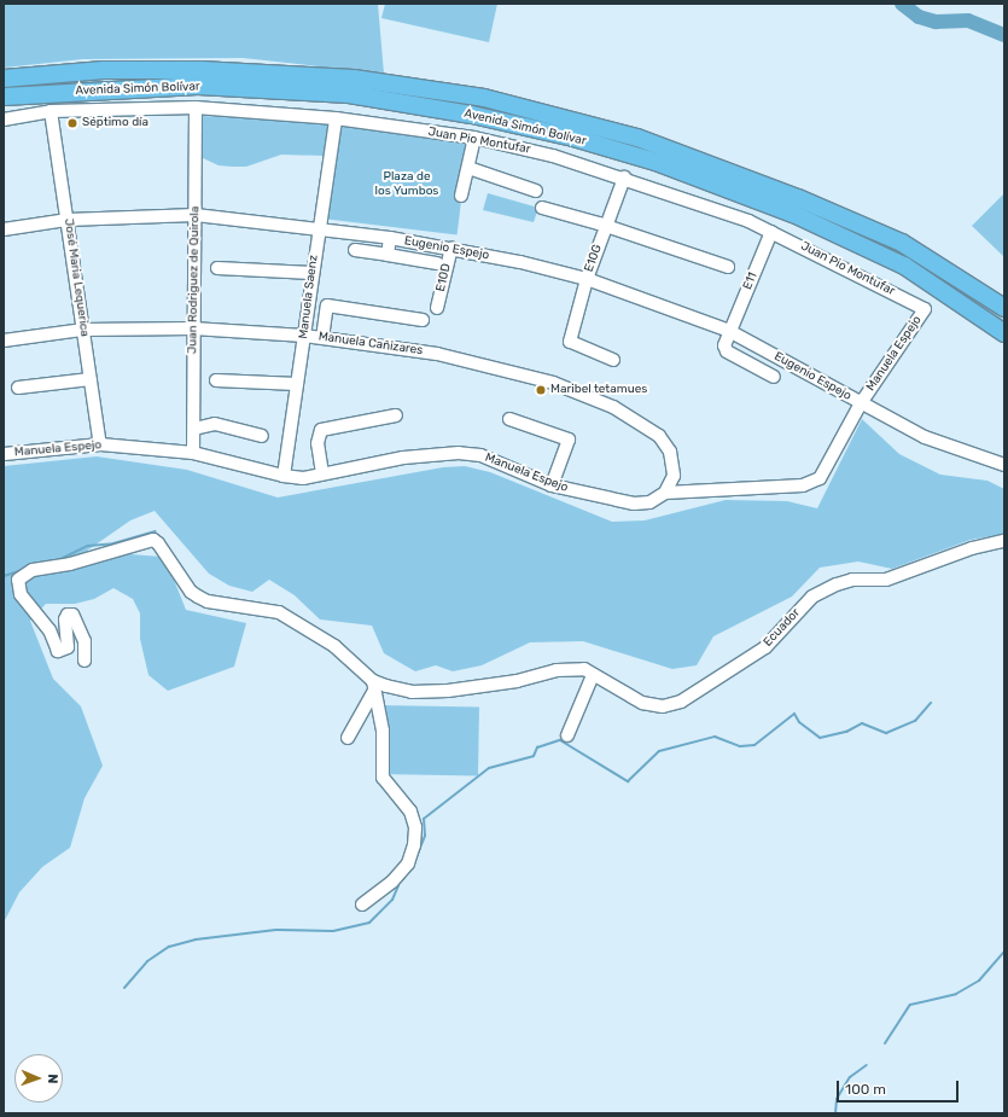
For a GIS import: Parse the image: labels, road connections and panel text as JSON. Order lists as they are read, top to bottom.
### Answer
{
  "streets": {
    "highway": ["Avenida Simón Bolívar"],
    "street": [
      "Juan Pio Montufar",
      "Eugenio Espejo",
      "E10G",
      "José Maria Lequerica",
      "E10D",
      "Juan Rodriguez de Quirola",
      "E11",
      "Manuela Saenz",
      "Manuela Cañizares",
      "Manuela Espejo",
      "Ecuador"
    ]
  },
  "crossings": [
    ["Juan Pio Montufar", "E10G"],
    ["Juan Pio Montufar", "José Maria Lequerica"],
    ["Juan Pio Montufar", "Juan Rodriguez de Quirola"],
    ["Juan Pio Montufar", "E11"],
    ["Juan Pio Montufar", "Manuela Saenz"],
    ["Juan Pio Montufar", "Manuela Espejo"],
    ["Eugenio Espejo", "E10G"],
    ["Eugenio Espejo", "José Maria Lequerica"],
    ["Eugenio Espejo", "E10D"],
    ["Eugenio Espejo", "Juan Rodriguez de Quirola"],
    ["Eugenio Espejo", "E11"],
    ["Eugenio Espejo", "Manuela Saenz"],
    ["Eugenio Espejo", "Manuela Espejo"],
    ["José Maria Lequerica", "Manuela Cañizares"],
    ["José Maria Lequerica", "Manuela Espejo"],
    ["Juan Rodriguez de Quirola", "Manuela Cañizares"],
    ["Juan Rodriguez de Quirola", "Manuela Espejo"],
    ["Manuela Saenz", "Manuela Cañizares"],
    ["Manuela Saenz", "Manuela Espejo"],
    ["Manuela Cañizares", "Manuela Espejo"]
  ],
  "parks": ["Plaza de los Yumbos"],
  "places": ["Séptimo día", "Maribel tetamues"],
  "scale_bar": "100 m",
  "north": "right"
}
